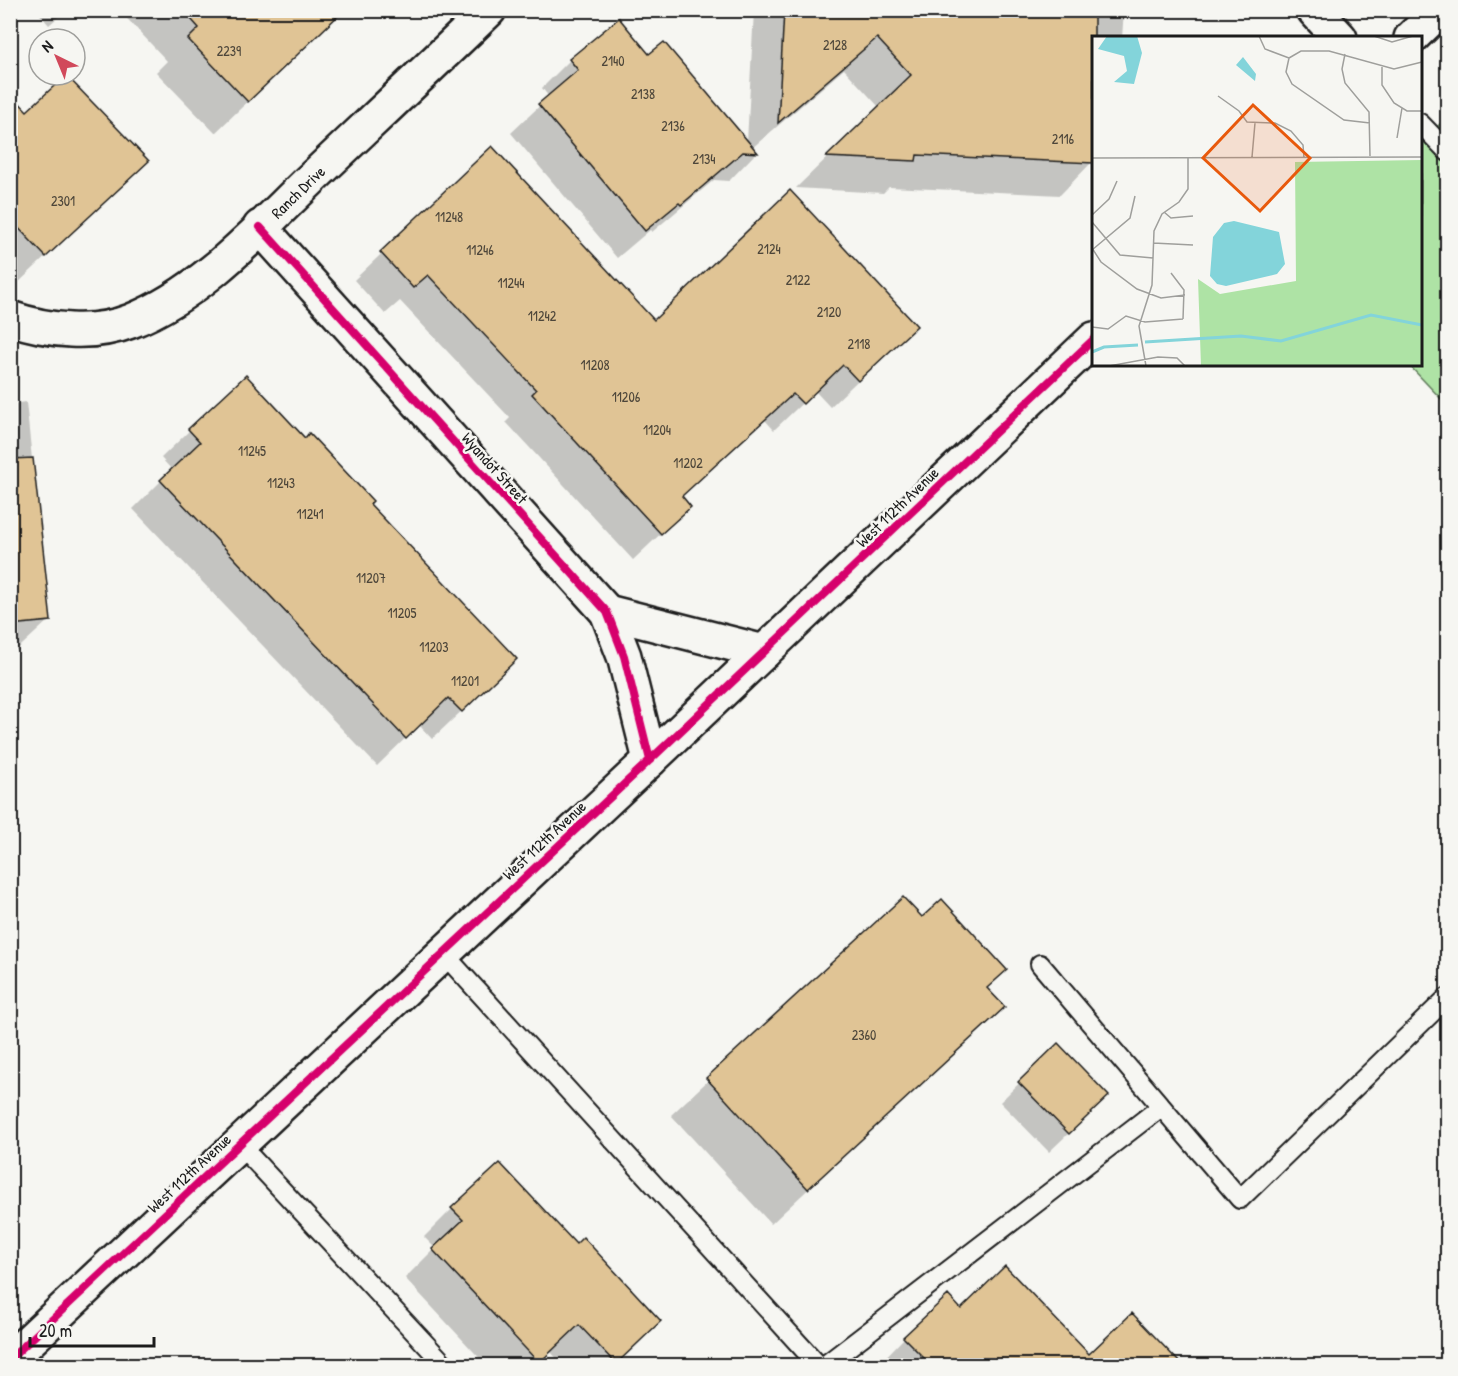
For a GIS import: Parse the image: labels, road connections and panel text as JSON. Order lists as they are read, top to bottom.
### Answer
{
  "streets": {
    "main road": ["Ranch Drive", "Wyandot Street", "West 112th Avenue"]
  },
  "crossings": [
    ["Ranch Drive", "Wyandot Street"],
    ["Wyandot Street", "West 112th Avenue"]
  ],
  "house_numbers": [
    "2128",
    "2239",
    "2140",
    "2138",
    "2136",
    "2116",
    "2134",
    "2301",
    "11248",
    "2124",
    "11246",
    "2122",
    "11244",
    "2120",
    "11242",
    "2118",
    "11208",
    "11206",
    "11204",
    "11245",
    "11202",
    "11243",
    "11241",
    "11207",
    "11205",
    "11203",
    "11201",
    "2360"
  ],
  "scale_bar": "20 m",
  "north": "top left"
}
